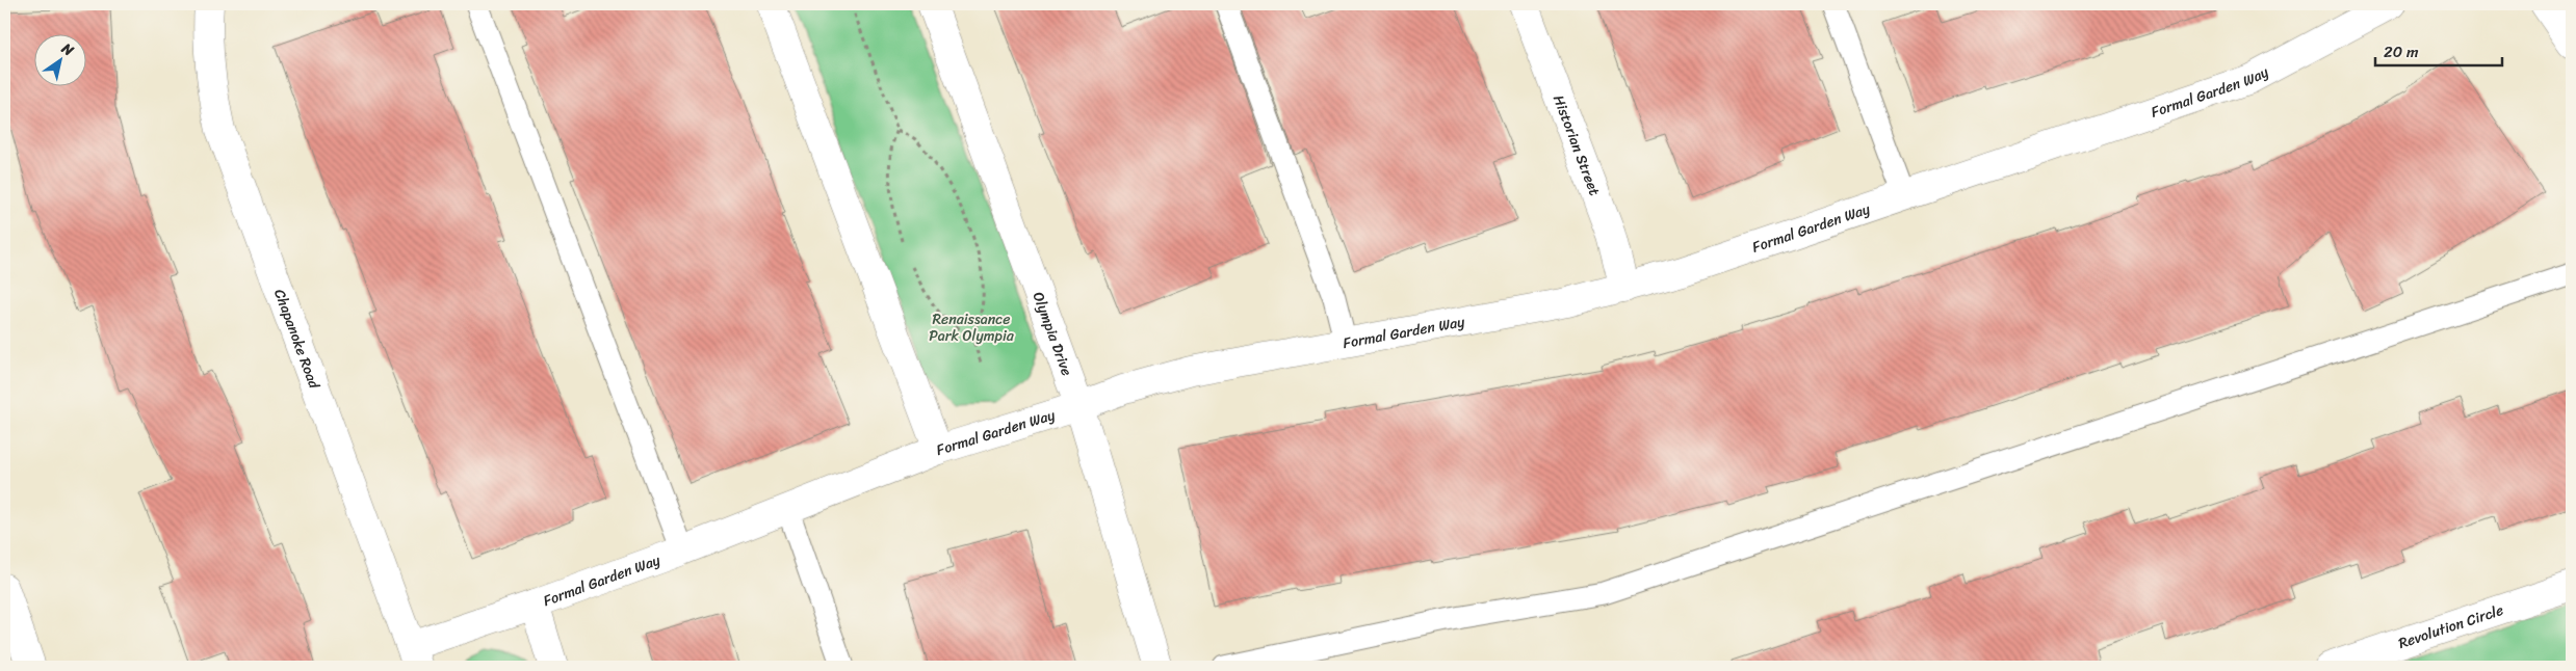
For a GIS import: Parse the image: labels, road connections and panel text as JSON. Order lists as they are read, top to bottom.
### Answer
{
  "streets": {
    "street": [
      "Formal Garden Way",
      "Historian Street",
      "Olympia Drive",
      "Chapanoke Road",
      "Revolution Circle"
    ]
  },
  "crossings": [
    ["Formal Garden Way", "Historian Street"],
    ["Formal Garden Way", "Olympia Drive"],
    ["Formal Garden Way", "Chapanoke Road"]
  ],
  "parks": ["Renaissance Park Olympia"],
  "scale_bar": "20 m",
  "north": "top right"
}
